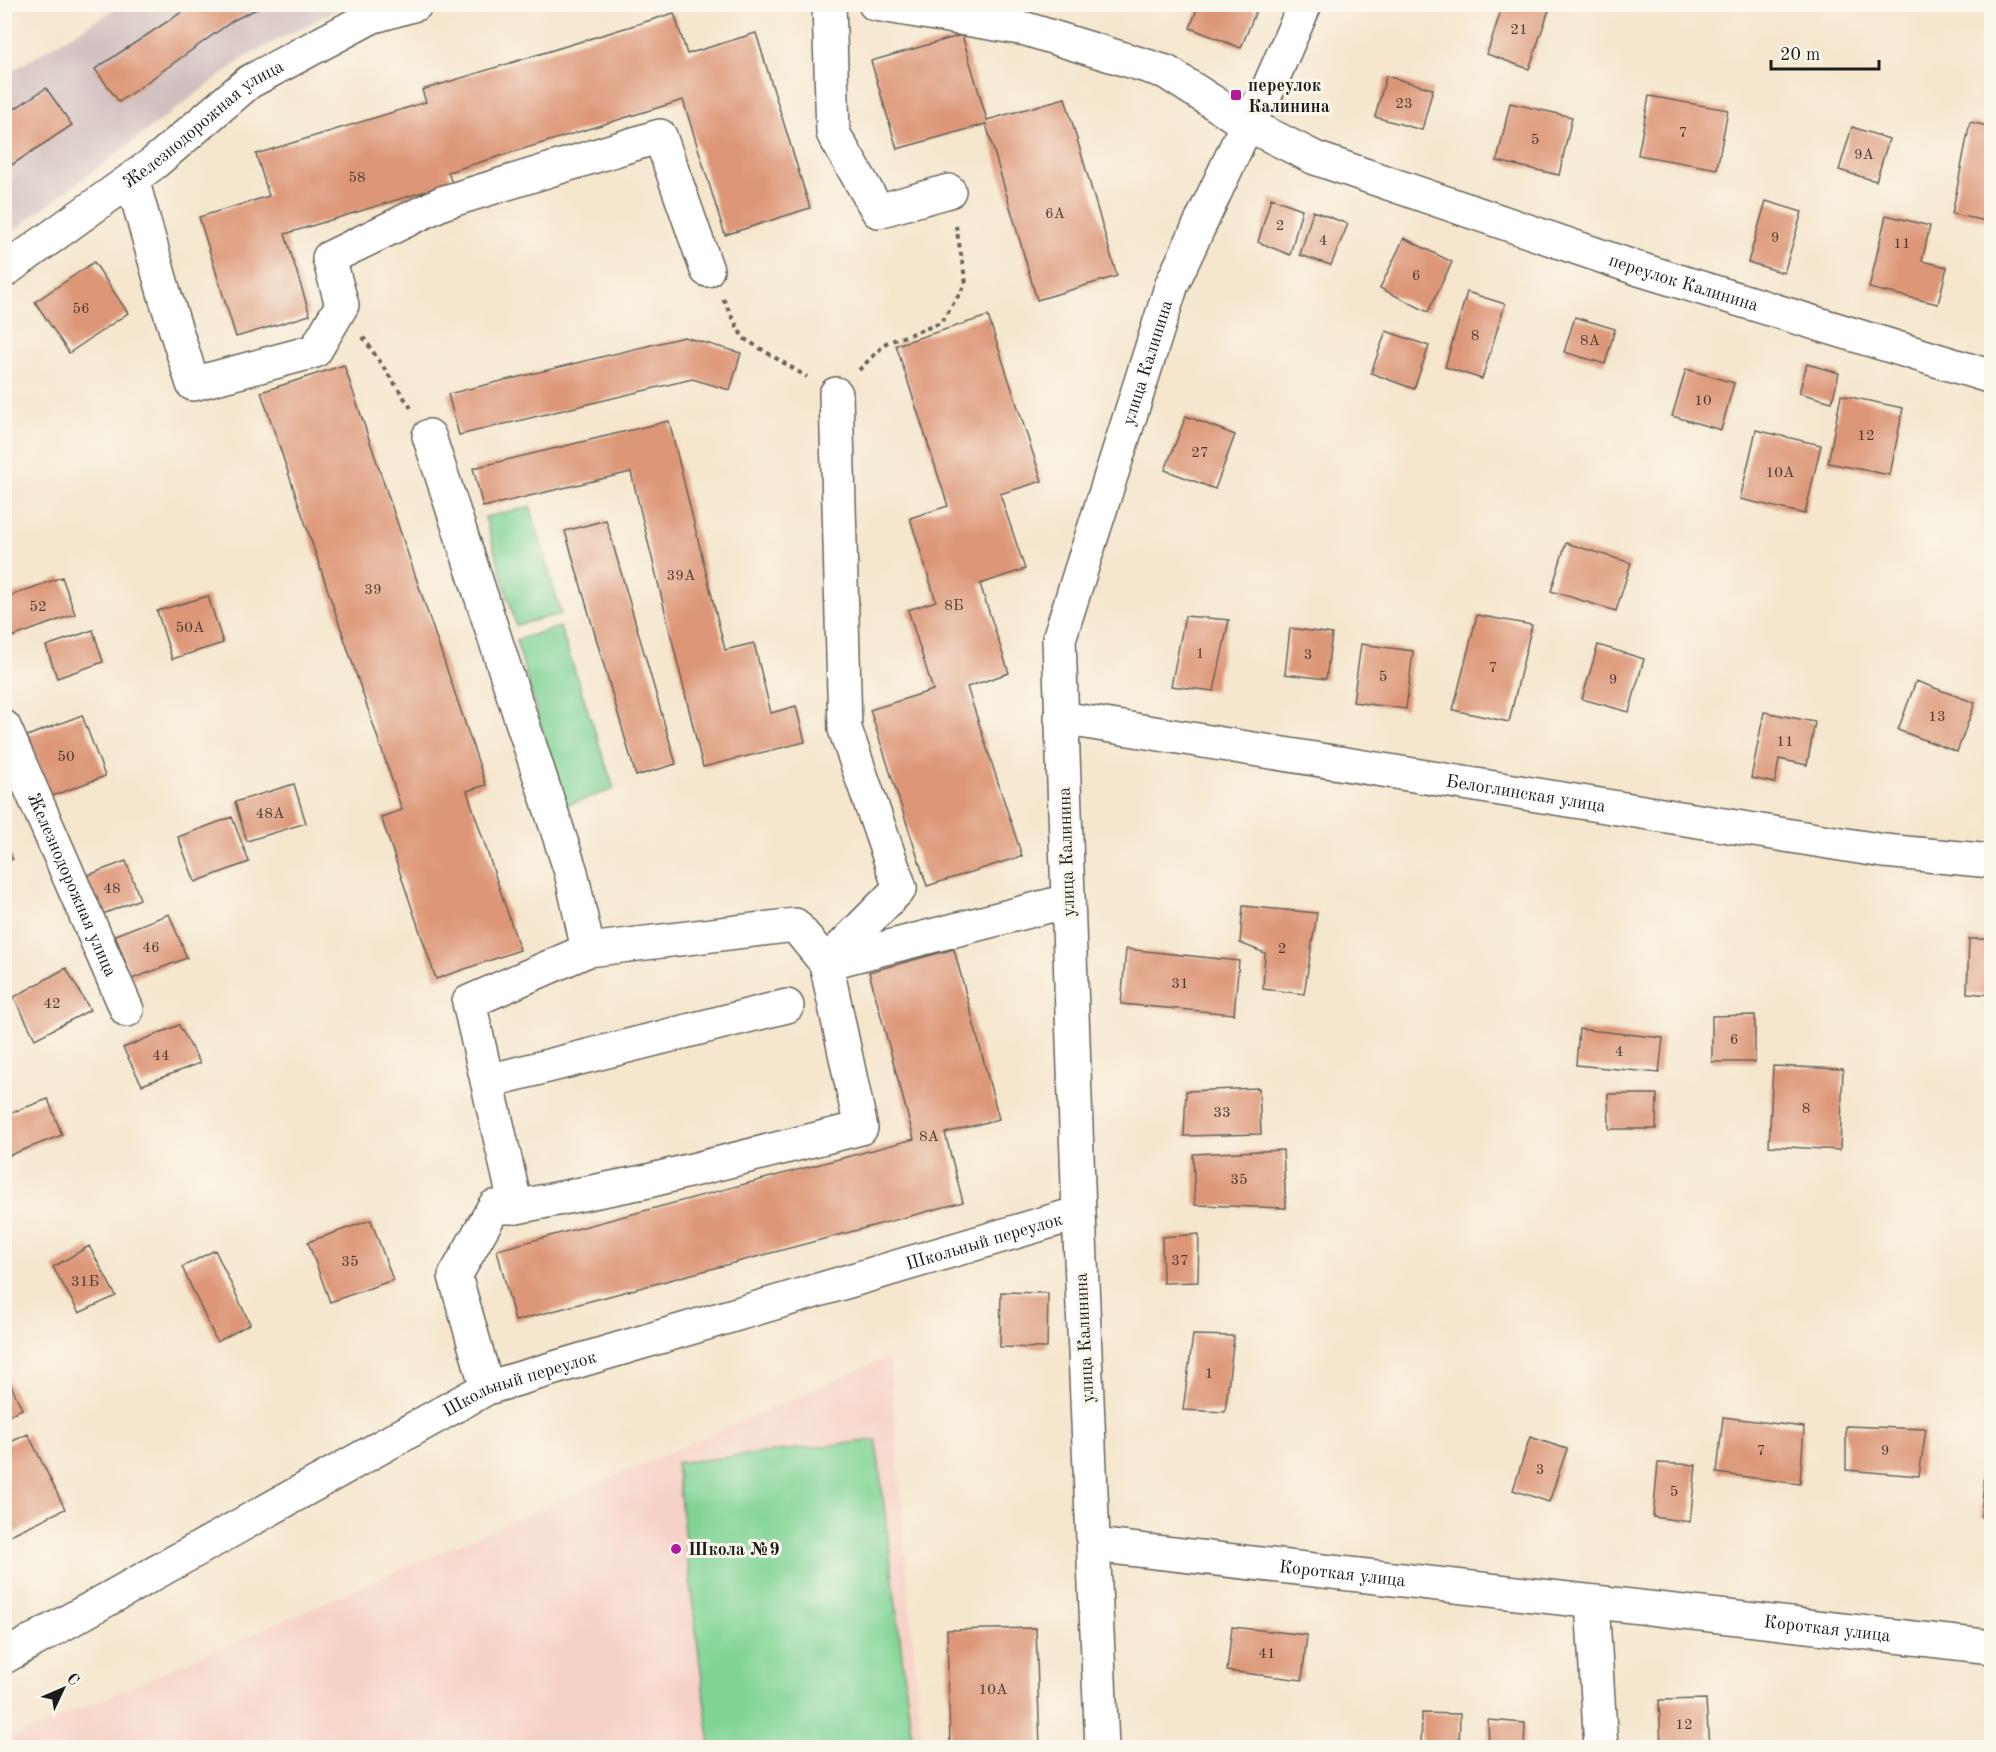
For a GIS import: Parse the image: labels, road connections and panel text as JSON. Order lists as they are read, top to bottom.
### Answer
{
  "streets": {
    "street": [
      "Железнодорожная улица",
      "переулок Калинина",
      "улица Калинина",
      "Белоглинская улица",
      "Школьный переулок",
      "Короткая улица"
    ]
  },
  "crossings": [
    ["переулок Калинина", "улица Калинина"],
    ["улица Калинина", "Белоглинская улица"],
    ["улица Калинина", "Школьный переулок"],
    ["улица Калинина", "Короткая улица"]
  ],
  "places": {
    "transit": ["переулок Калинина"],
    "other": ["Школа №9"]
  },
  "house_numbers": [
    "21",
    "23",
    "7",
    "5",
    "9А",
    "58",
    "6А",
    "2",
    "9",
    "4",
    "11",
    "6",
    "56",
    "8",
    "8А",
    "10",
    "12",
    "27",
    "10А",
    "39А",
    "39",
    "8Б",
    "52",
    "50А",
    "1",
    "3",
    "7",
    "5",
    "9",
    "13",
    "11",
    "50",
    "48А",
    "48",
    "46",
    "2",
    "31",
    "42",
    "6",
    "4",
    "44",
    "8",
    "33",
    "8А",
    "35",
    "37",
    "35",
    "31Б",
    "1",
    "7",
    "9",
    "3",
    "5",
    "41",
    "10А",
    "12"
  ],
  "scale_bar": "20 m",
  "north": "top right"
}
